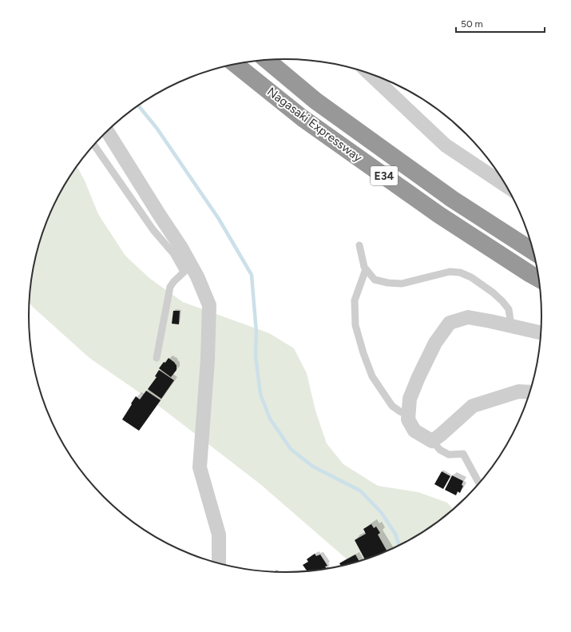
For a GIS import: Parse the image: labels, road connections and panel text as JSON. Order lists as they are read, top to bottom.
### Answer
{
  "streets": {
    "highway": ["Nagasaki Expressway", "E34"]
  },
  "scale_bar": "50 m"
}
